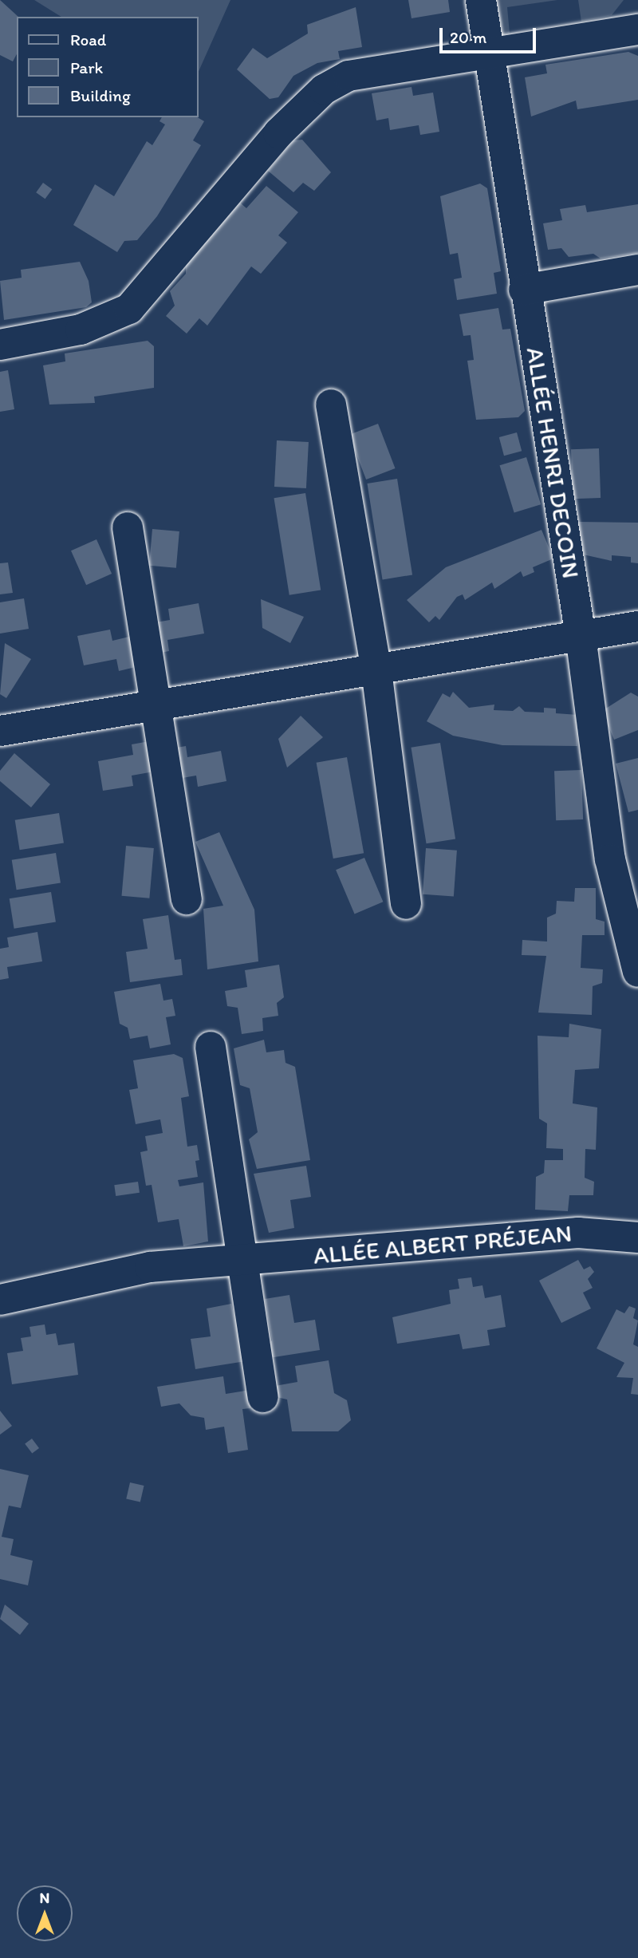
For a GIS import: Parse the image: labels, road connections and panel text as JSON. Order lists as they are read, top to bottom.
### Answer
{
  "streets": {
    "street": ["ALLÉE HENRI DECOIN", "ALLÉE ALBERT PRÉJEAN"]
  },
  "legend": ["Road", "Park", "Building"],
  "scale_bar": "20 m",
  "north": "top"
}
